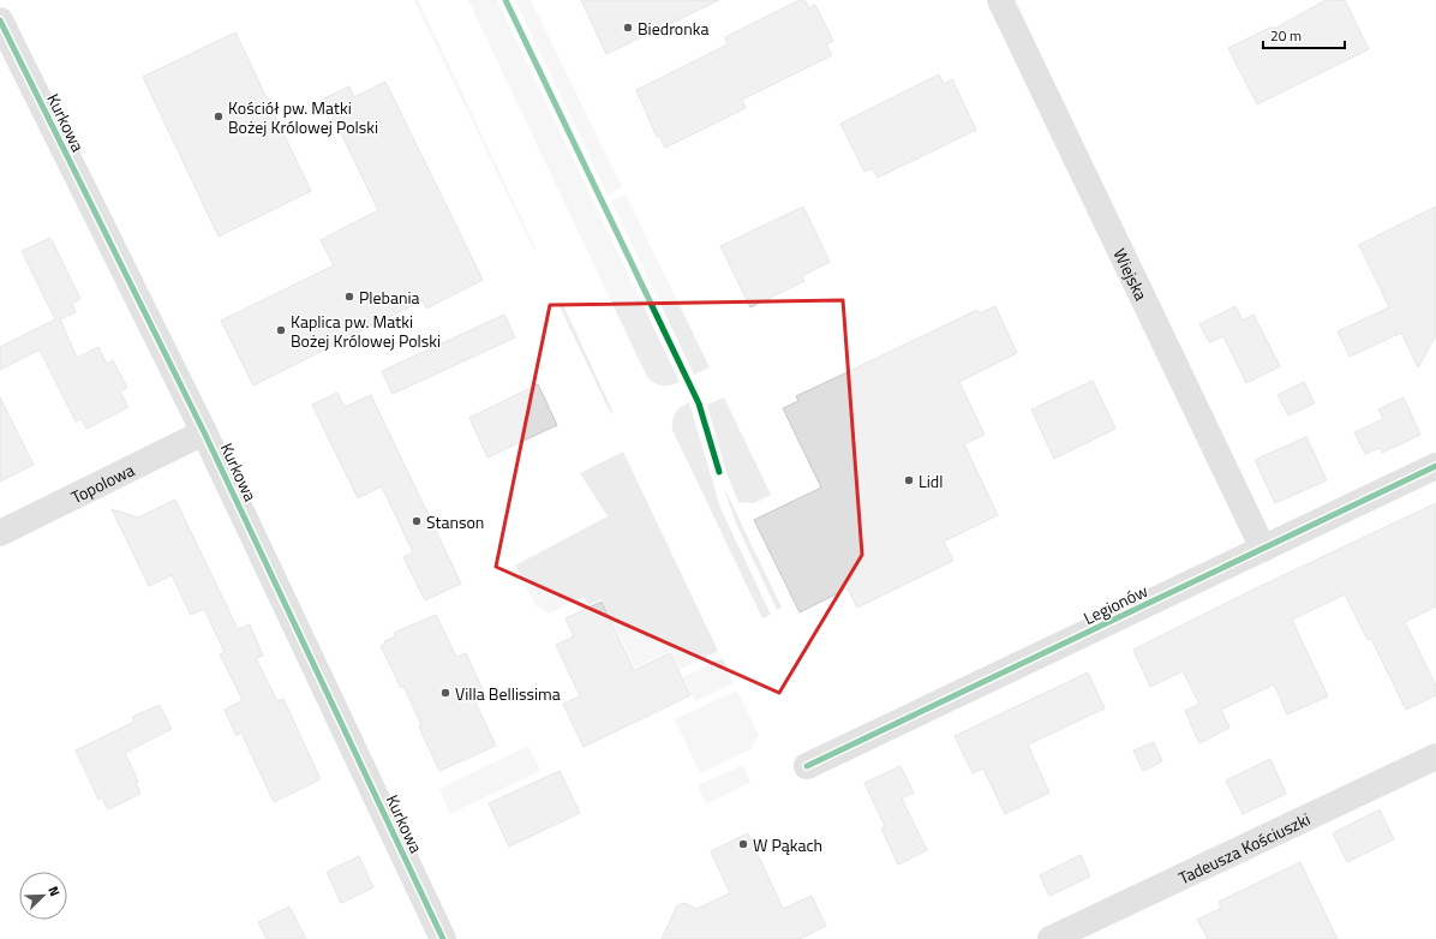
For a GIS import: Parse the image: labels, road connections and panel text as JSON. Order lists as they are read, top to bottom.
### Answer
{
  "streets": {
    "street": [
      "Kurkowa",
      "Wiejska",
      "Topolowa",
      "Legionów",
      "Tadeusza Kościuszki"
    ]
  },
  "crossings": [
    ["Kurkowa", "Topolowa"],
    ["Wiejska", "Legionów"]
  ],
  "places": [
    "Biedronka",
    "Kościół pw. Matki Bożej Królowej Polski",
    "Plebania",
    "Kaplica pw. Matki Bożej Królowej Polski",
    "Lidl",
    "Stanson",
    "Villa Bellissima",
    "W Pąkach"
  ],
  "scale_bar": "20 m",
  "north": "top right"
}
